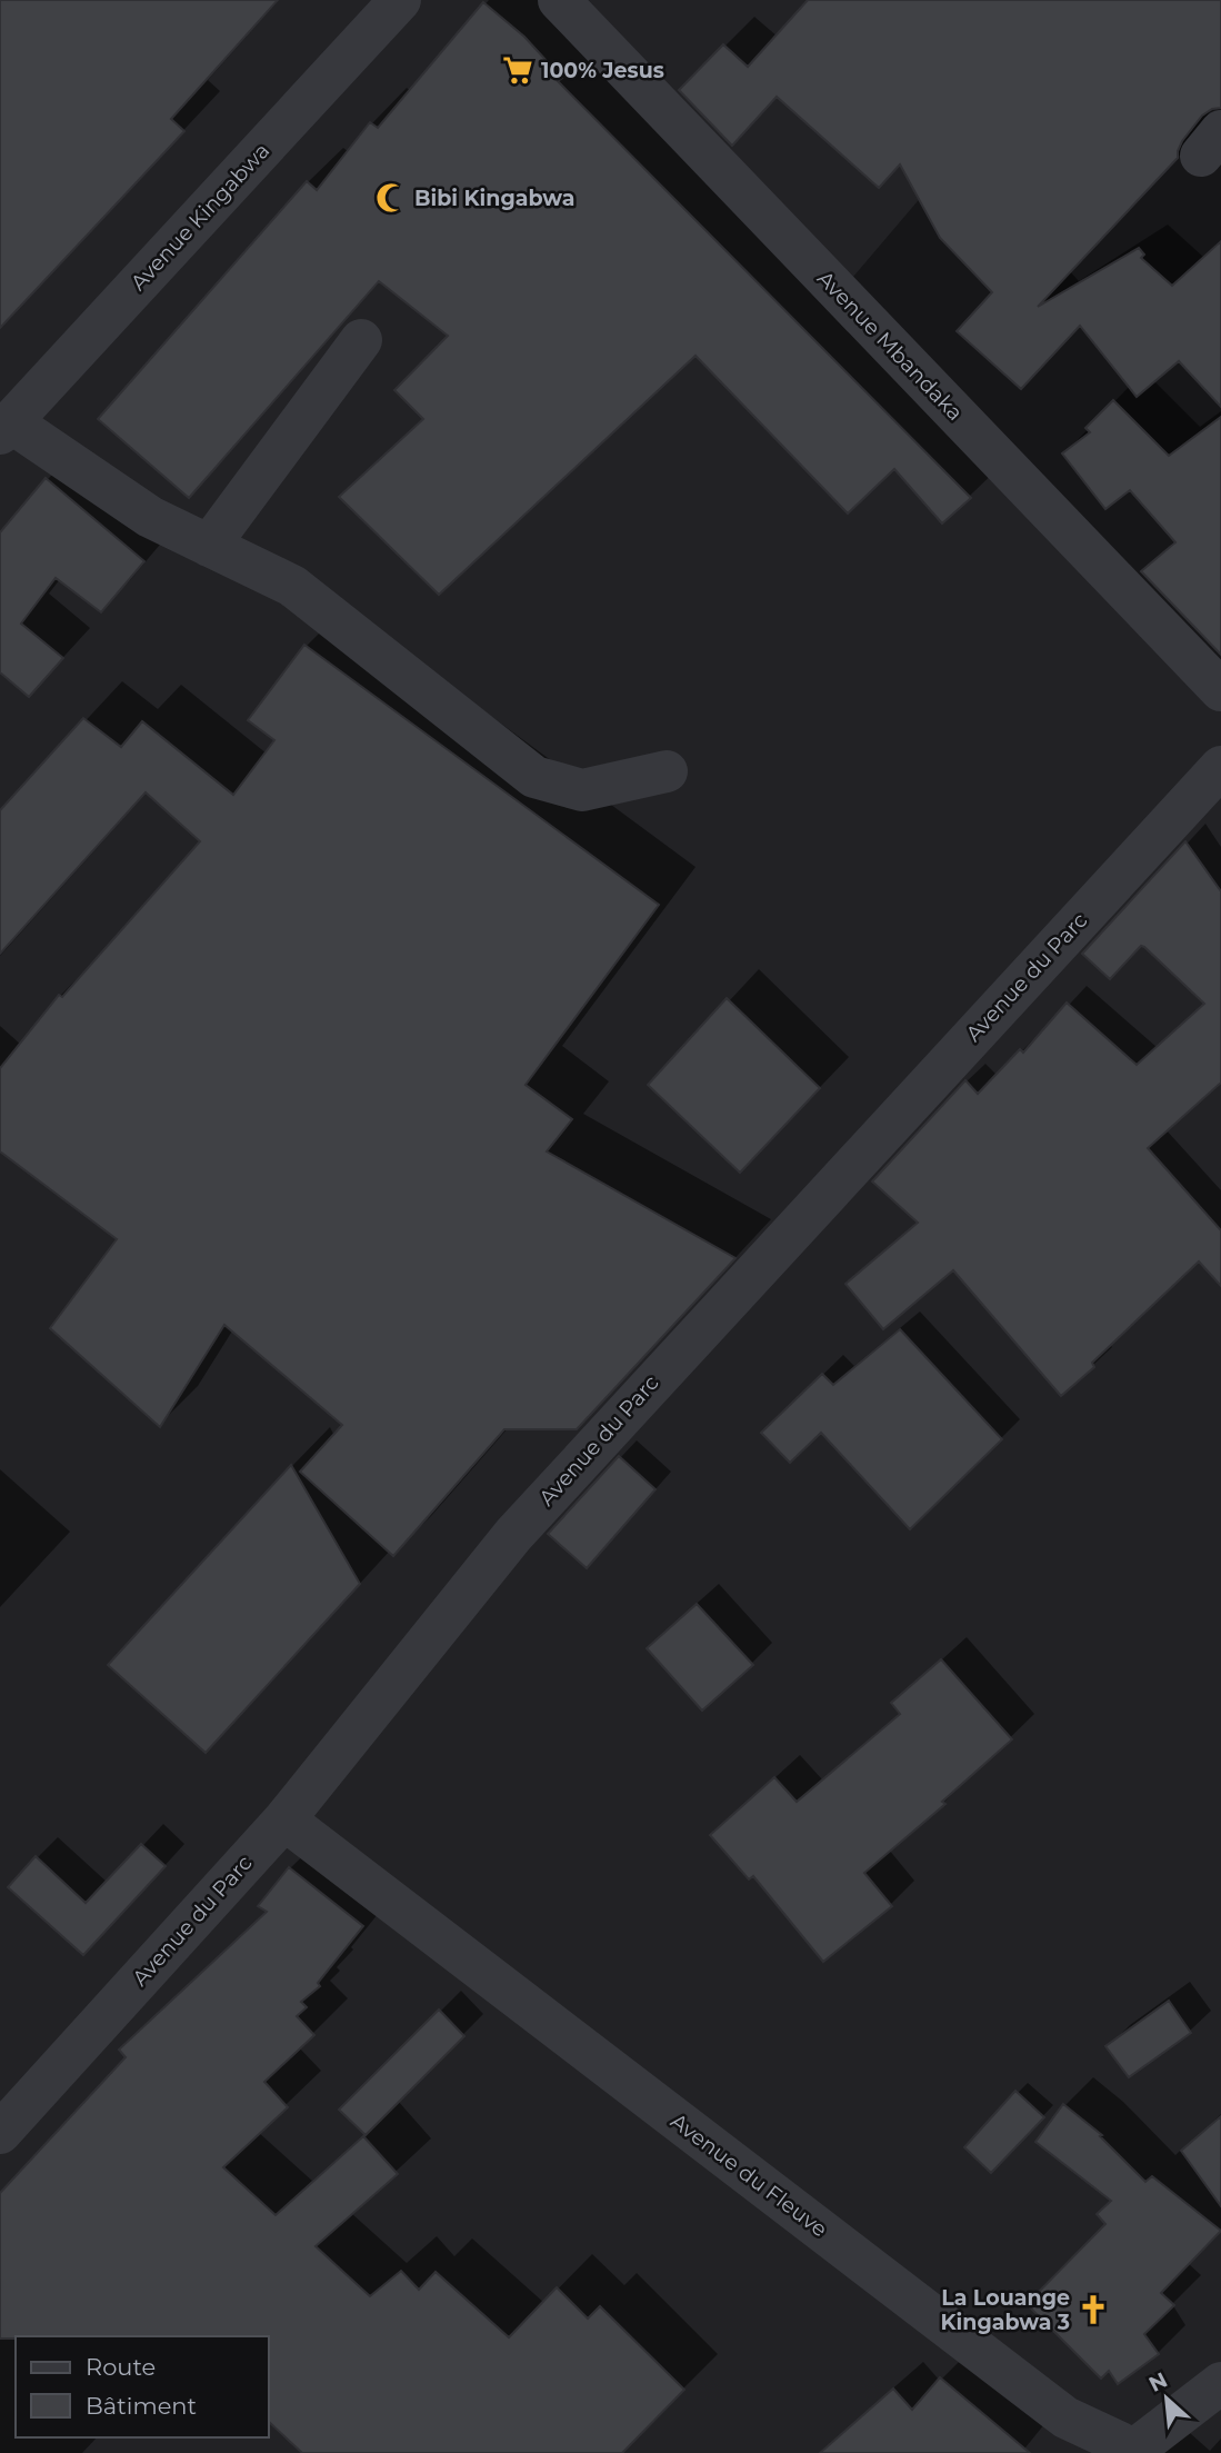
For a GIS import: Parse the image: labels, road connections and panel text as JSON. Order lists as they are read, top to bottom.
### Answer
{
  "streets": {
    "street": [
      "Avenue Kingabwa",
      "Avenue Mbandaka",
      "Avenue du Parc",
      "Avenue du Fleuve"
    ]
  },
  "crossings": [
    ["Avenue du Parc", "Avenue du Fleuve"]
  ],
  "places": {
    "supermarket": ["100% Jesus"],
    "mosque": ["Bibi Kingabwa"],
    "church": ["La Louange Kingabwa 3"]
  },
  "legend": ["Route", "Bâtiment"],
  "north": "top left"
}
